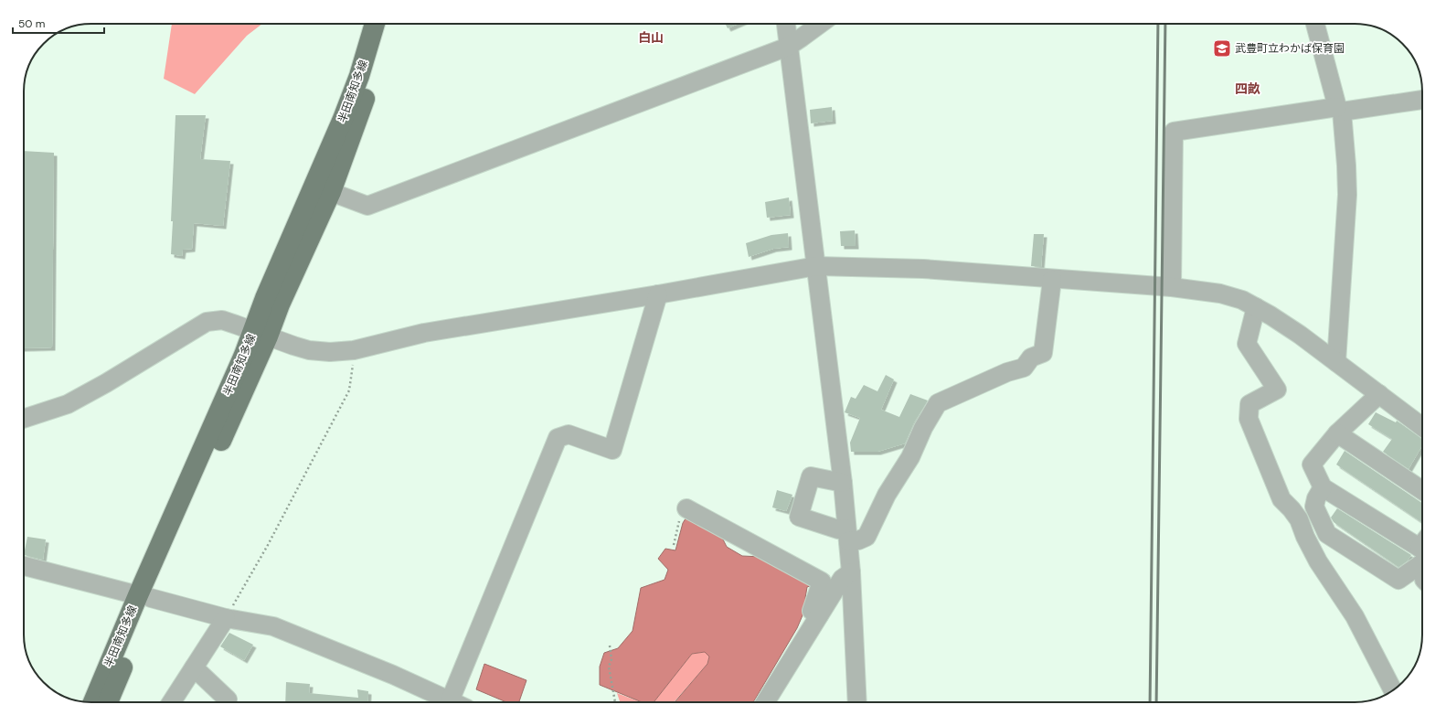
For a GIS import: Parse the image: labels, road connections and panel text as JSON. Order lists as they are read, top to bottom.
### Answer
{
  "streets": {
    "main road": ["半田南知多線"]
  },
  "districts": ["白山", "四畝"],
  "places": {
    "school or university": ["武豊町立わかば保育園"]
  },
  "scale_bar": "50 m"
}
